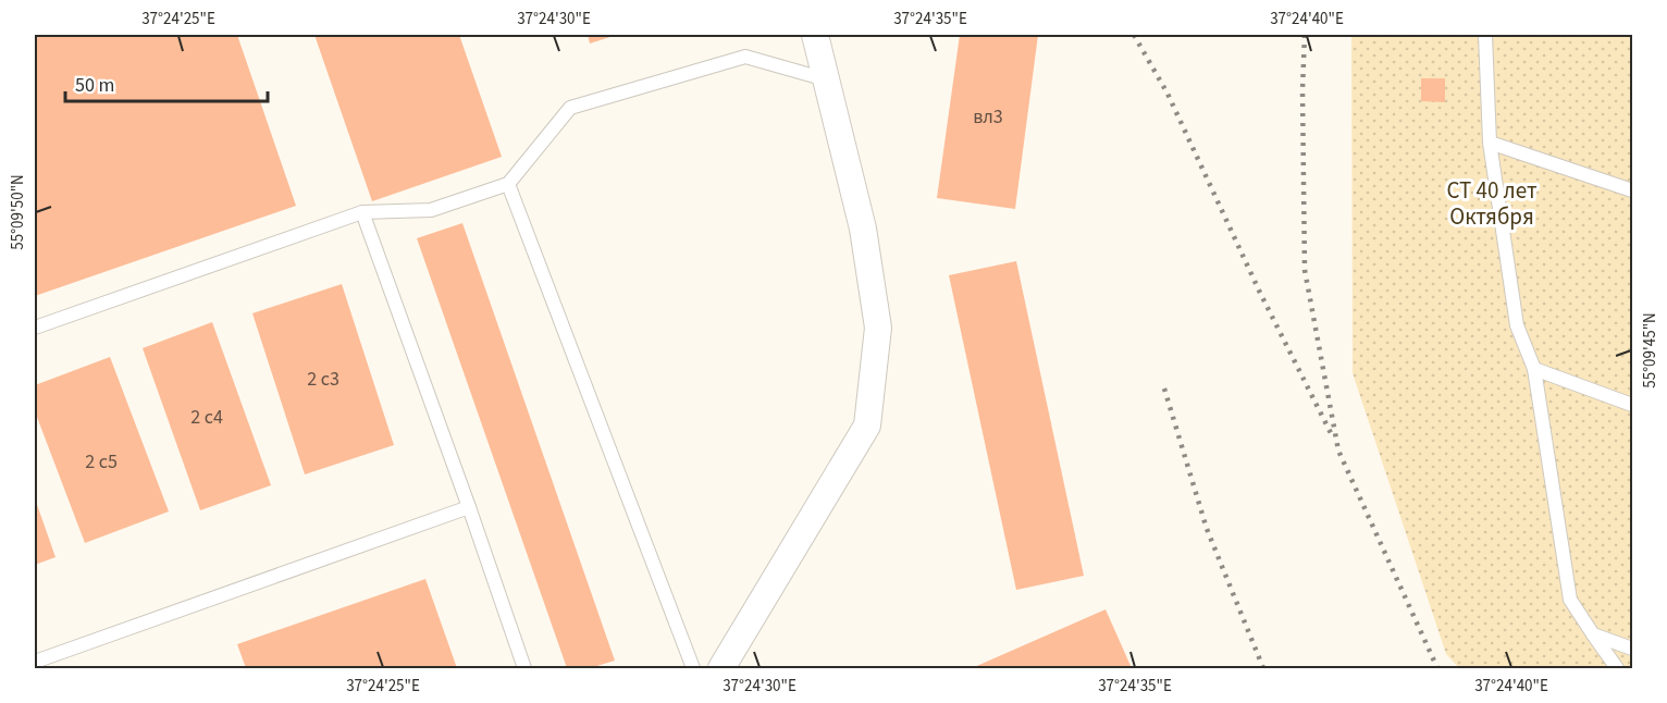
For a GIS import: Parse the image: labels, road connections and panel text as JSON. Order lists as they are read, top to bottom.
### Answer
{
  "parks": ["СТ 40 лет Октября"],
  "house_numbers": [
    "вл3",
    "2 с3",
    "2 с4",
    "2 с5"
  ],
  "scale_bar": "50 m",
  "coordinates": [
    "37°24'25\"E",
    "37°24'30\"E",
    "37°24'35\"E",
    "37°24'40\"E",
    "55°09'50\"N",
    "55°09'45\"N"
  ]
}
